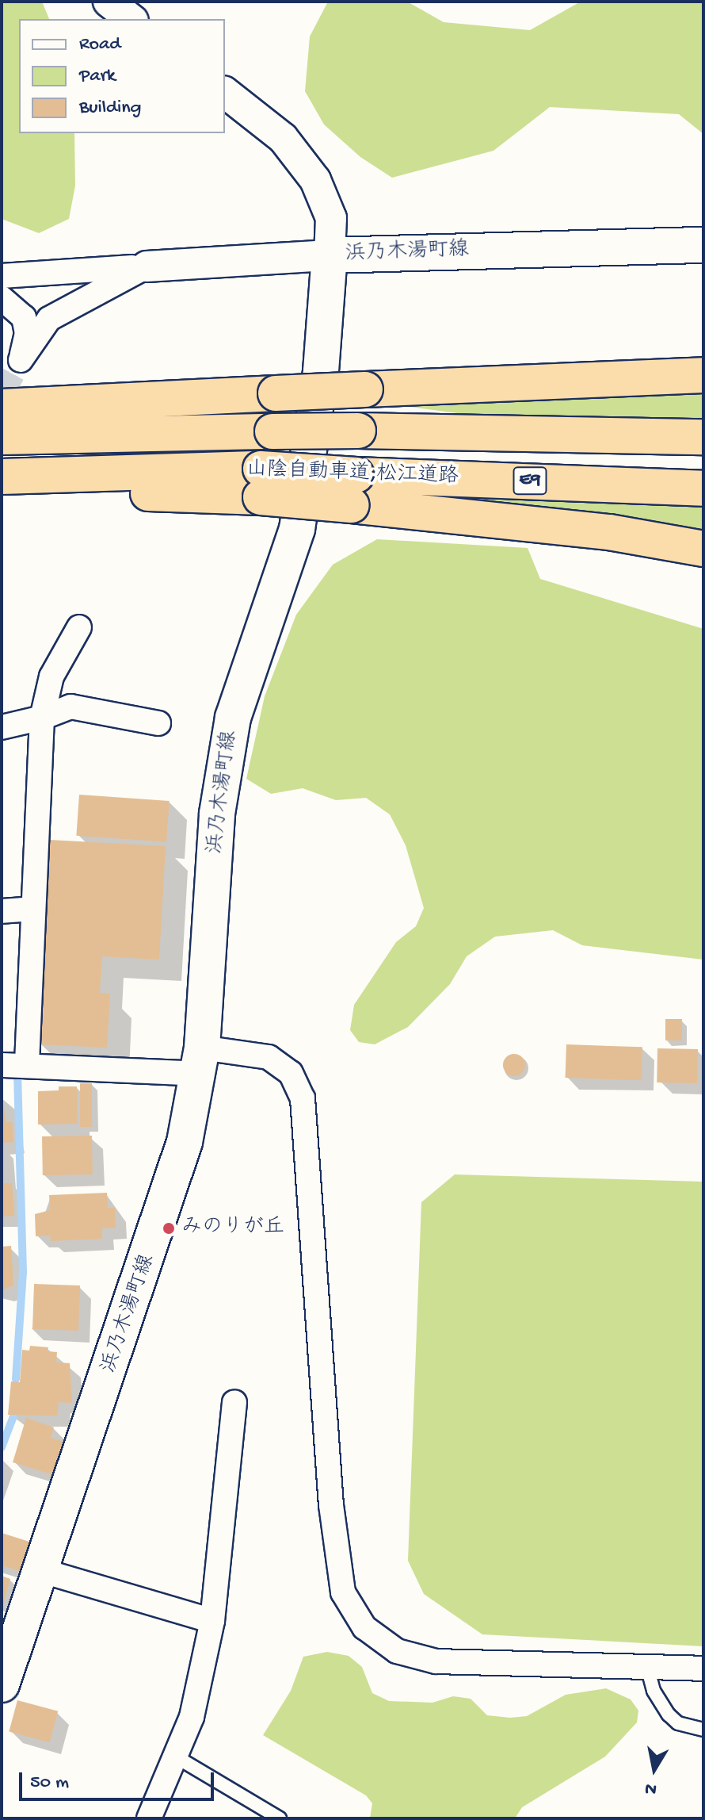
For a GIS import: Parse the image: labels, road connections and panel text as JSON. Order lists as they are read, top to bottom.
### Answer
{
  "streets": {
    "highway": ["山陰自動車道;松江道路", "E9"],
    "main road": ["浜乃木湯町線"]
  },
  "places": ["みのりが丘"],
  "legend": ["Road", "Park", "Building"],
  "scale_bar": "50 m",
  "north": "bottom"
}
